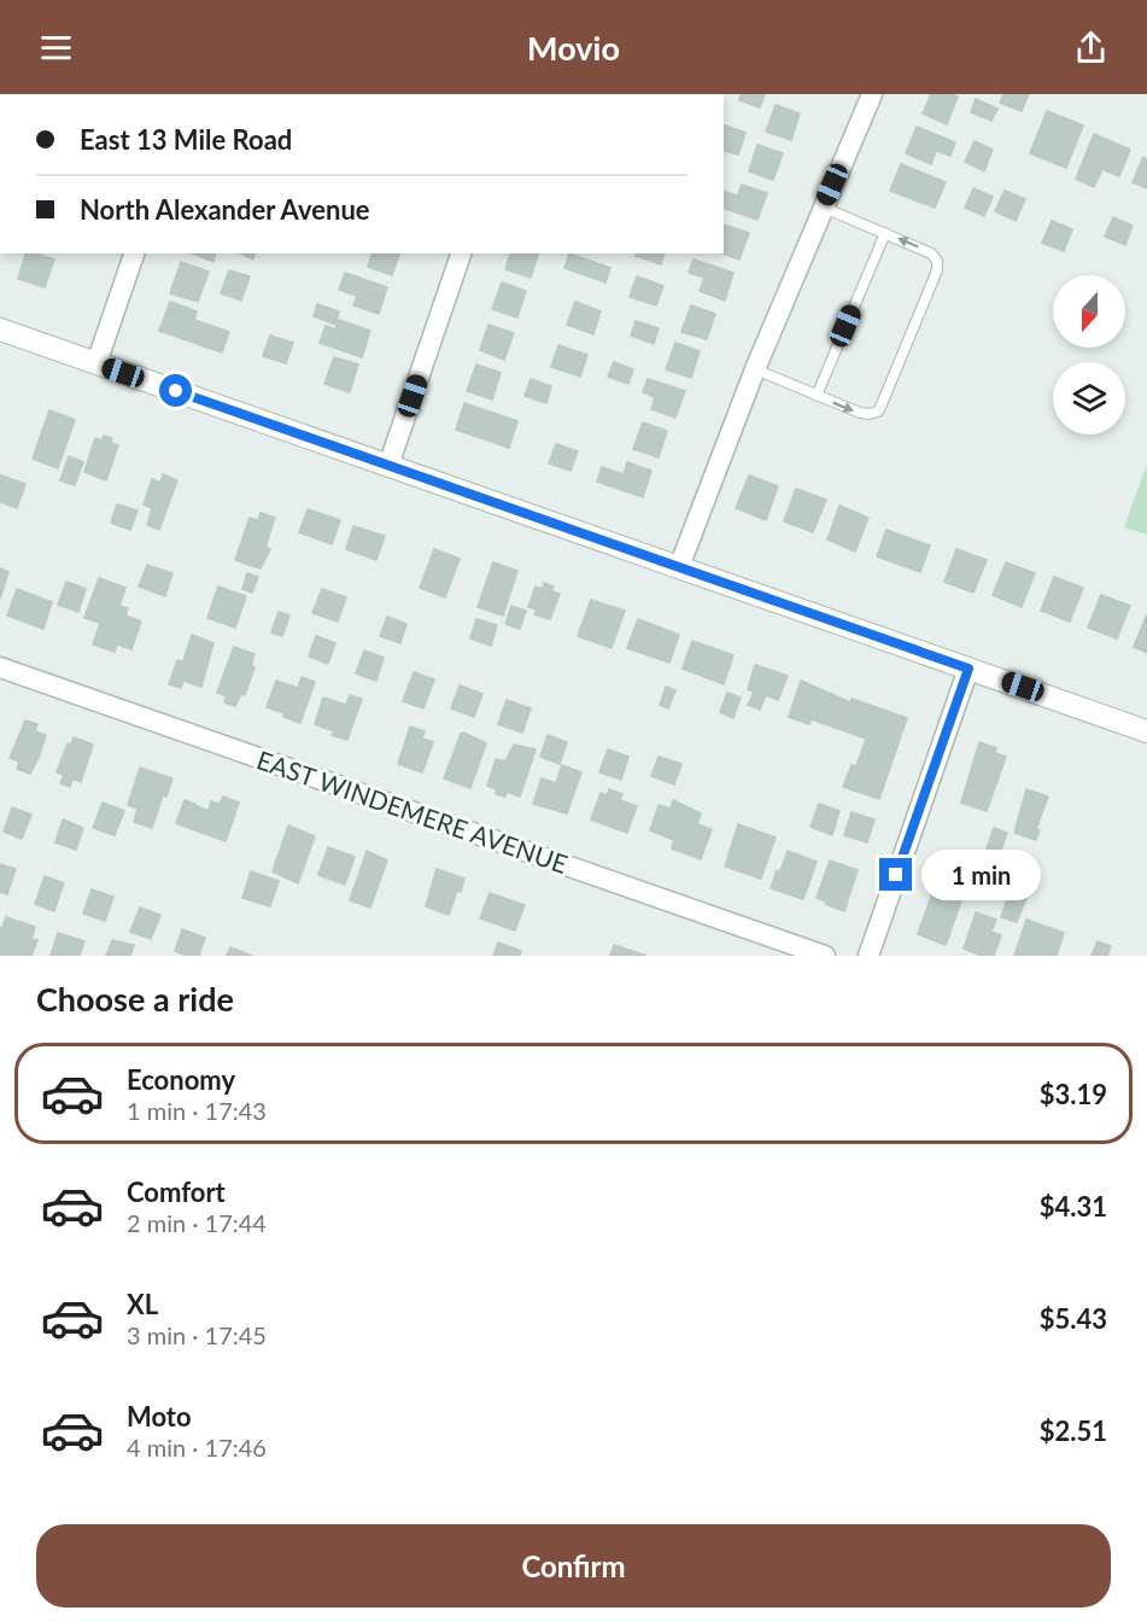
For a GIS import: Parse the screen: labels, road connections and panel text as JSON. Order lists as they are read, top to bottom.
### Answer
{
  "streets": {
    "street": ["EAST WINDEMERE AVENUE"]
  },
  "north": "bottom",
  "page": {
    "header": "Movio",
    "banner": ["East 13 Mile Road", "North Alexander Avenue"],
    "bubble": "1 min",
    "heading": "Choose a ride",
    "list": [
      {
        "name": "Economy",
        "note": "1 min · 17:43",
        "value": "$3.19"
      },
      {
        "name": "Comfort",
        "note": "2 min · 17:44",
        "value": "$4.31"
      },
      {
        "name": "XL",
        "note": "3 min · 17:45",
        "value": "$5.43"
      },
      {
        "name": "Moto",
        "note": "4 min · 17:46",
        "value": "$2.51"
      }
    ],
    "buttons": "Confirm"
  }
}
